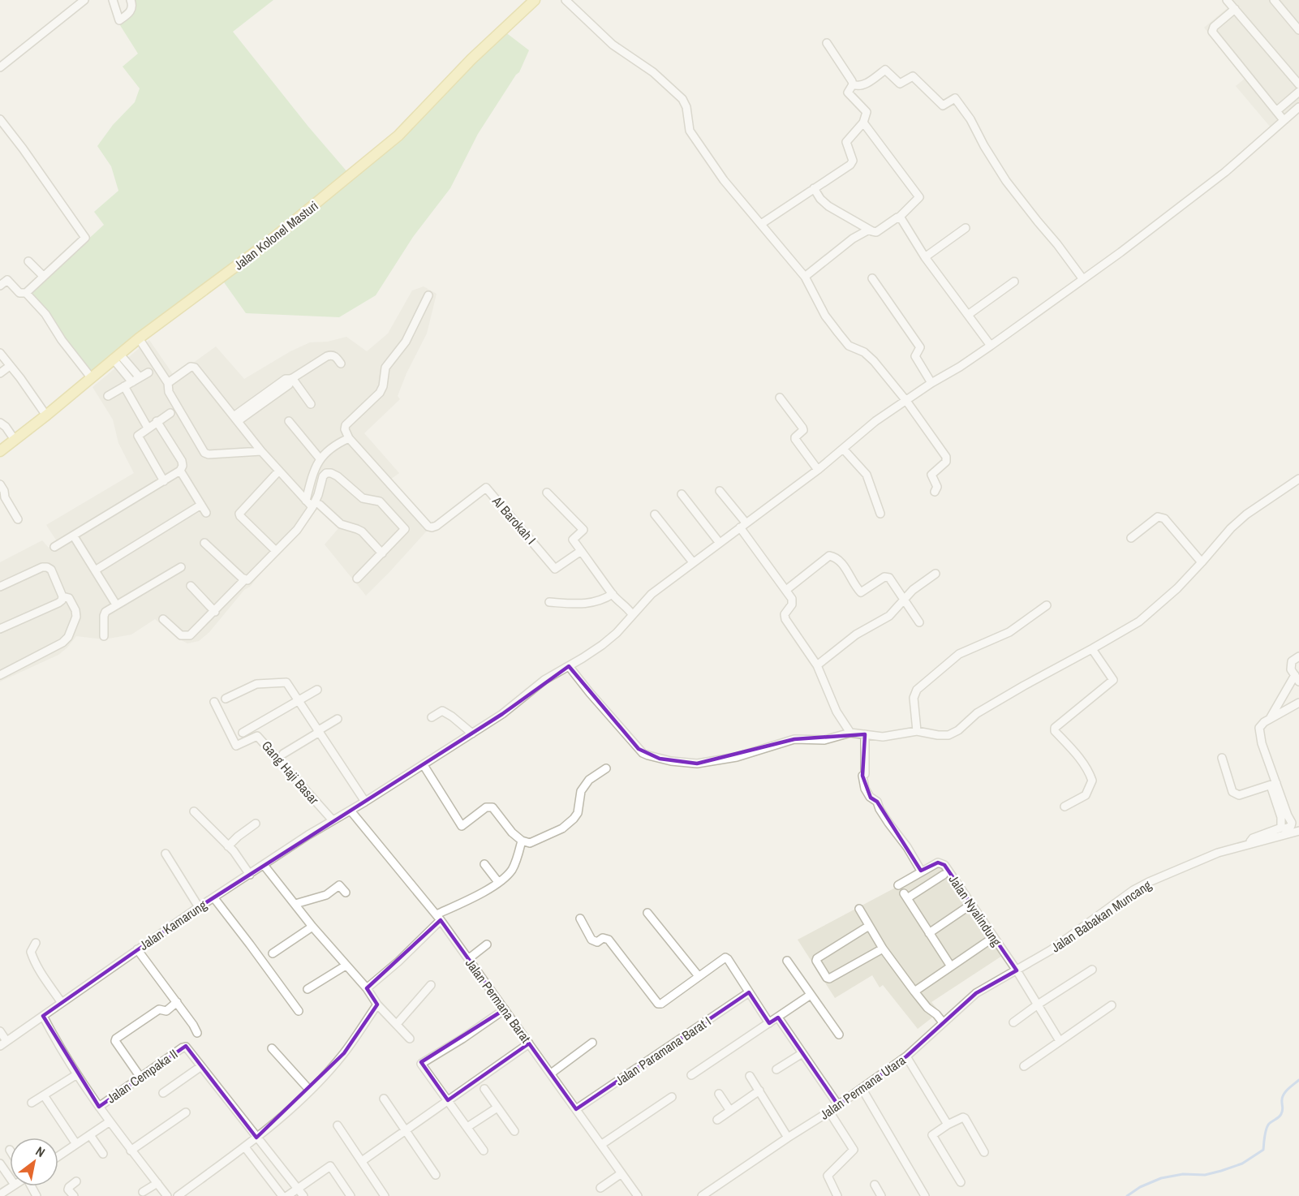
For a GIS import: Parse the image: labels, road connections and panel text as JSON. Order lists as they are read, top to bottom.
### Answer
{
  "streets": {
    "main road": ["Jalan Kolonel Masturi"],
    "street": [
      "Al Barokah I",
      "Gang Haji Basar",
      "Jalan Nyalindung",
      "Jalan Babakan Muncang",
      "Jalan Kamarung",
      "Jalan Permana Barat",
      "Jalan Paramana Barat I",
      "Jalan Cempaka II",
      "Jalan Permana Utara"
    ]
  },
  "crossings": [
    ["Gang Haji Basar", "Jalan Kamarung"],
    ["Jalan Nyalindung", "Jalan Babakan Muncang"],
    ["Jalan Nyalindung", "Jalan Permana Utara"],
    ["Jalan Babakan Muncang", "Jalan Permana Utara"],
    ["Jalan Kamarung", "Jalan Permana Barat"],
    ["Jalan Permana Barat", "Jalan Paramana Barat I"]
  ],
  "north": "top right"
}
